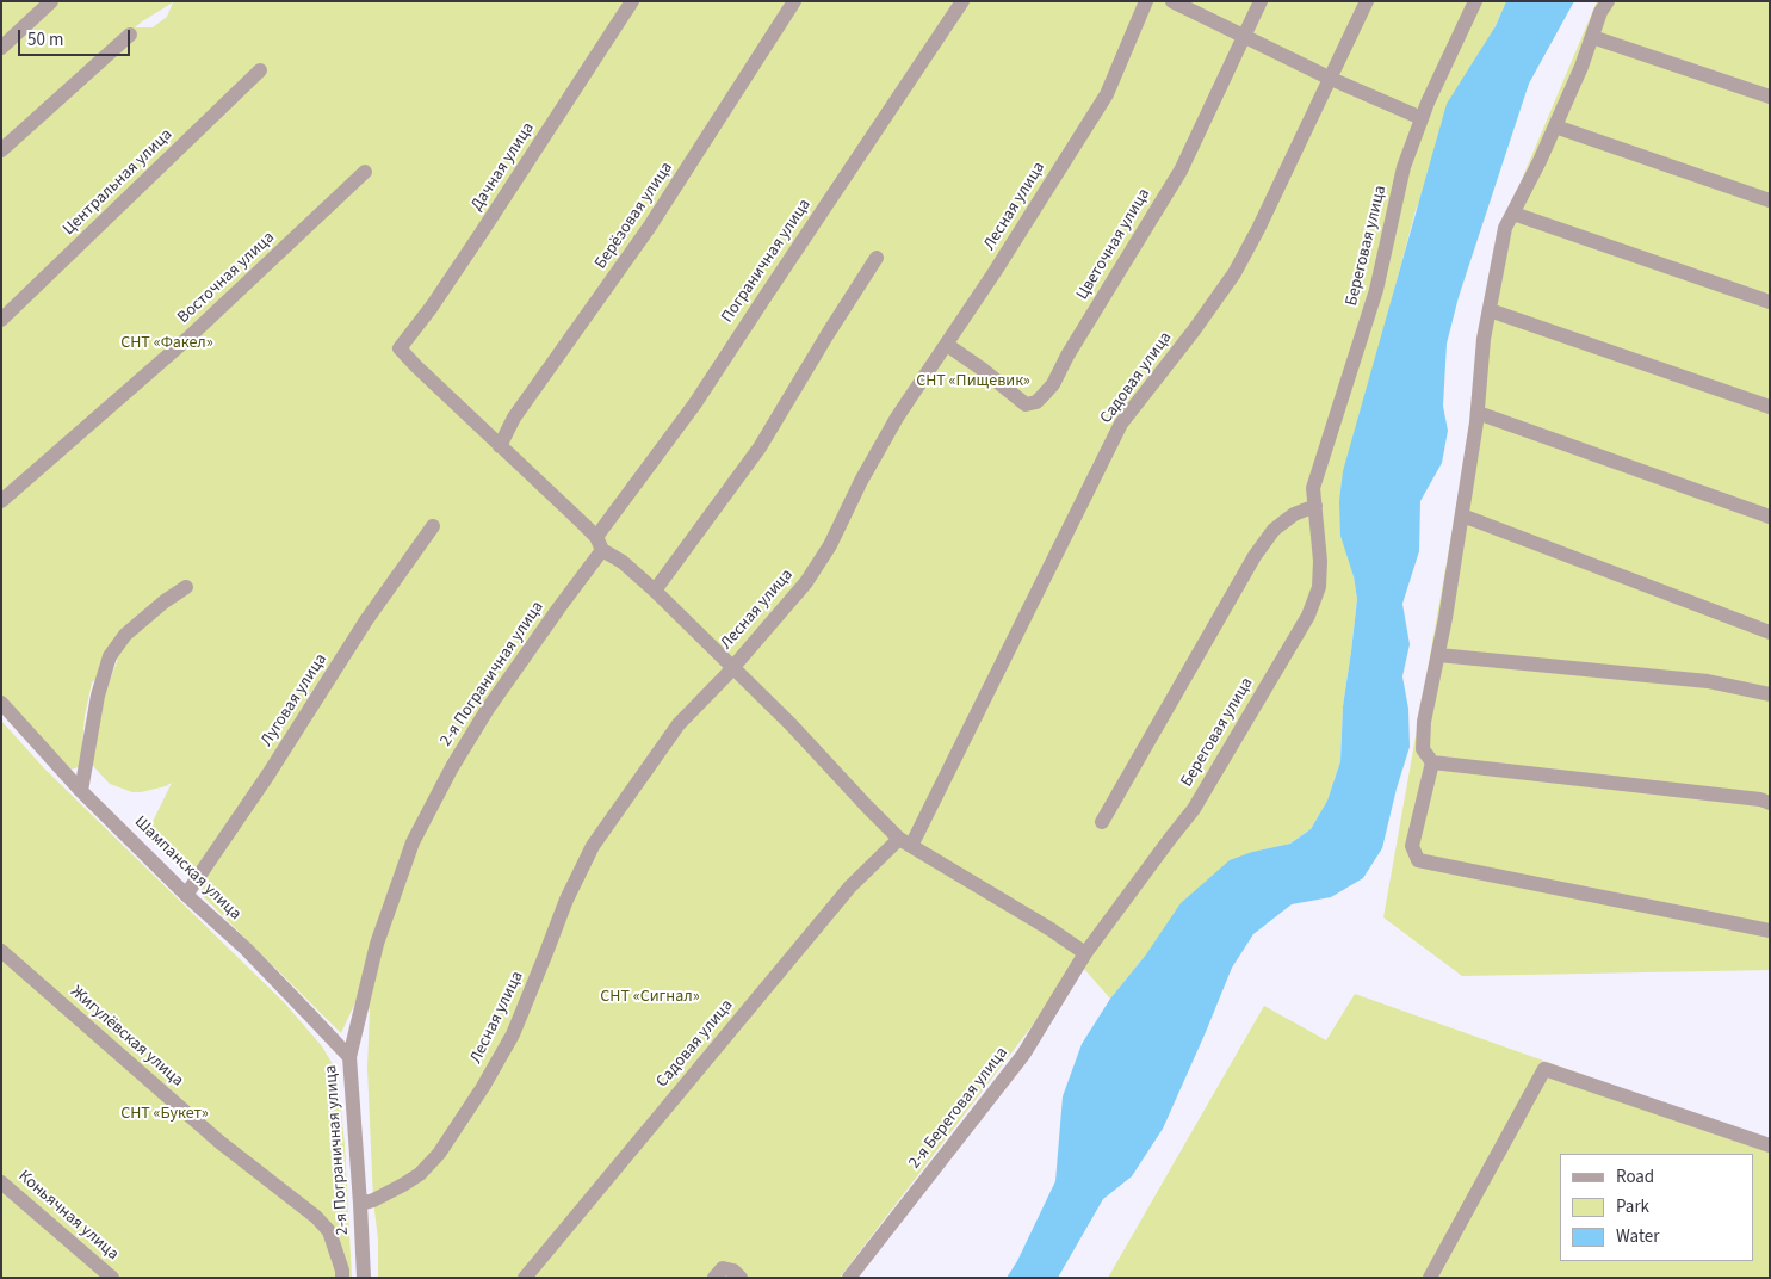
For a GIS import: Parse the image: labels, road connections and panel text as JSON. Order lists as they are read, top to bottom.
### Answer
{
  "streets": {
    "street": [
      "Дачная улица",
      "Центральная улица",
      "Лесная улица",
      "Берёзовая улица",
      "Цветочная улица",
      "Береговая улица",
      "Пограничная улица",
      "Восточная улица",
      "Садовая улица",
      "2-я Пограничная улица",
      "Луговая улица",
      "Шампанская улица",
      "Жигулёвская улица",
      "2-я Береговая улица",
      "Коньячная улица"
    ]
  },
  "crossings": [
    ["Дачная улица", "Берёзовая улица"],
    ["Лесная улица", "Цветочная улица"],
    ["Лесная улица", "2-я Пограничная улица"],
    ["Береговая улица", "2-я Береговая улица"],
    ["Пограничная улица", "2-я Пограничная улица"],
    ["2-я Пограничная улица", "Шампанская улица"],
    ["Луговая улица", "Шампанская улица"]
  ],
  "parks": [
    "СНТ «Факел»",
    "СНТ «Пищевик»",
    "СНТ «Сигнал»",
    "СНТ «Букет»"
  ],
  "legend": ["Road", "Park", "Water"],
  "scale_bar": "50 m"
}
